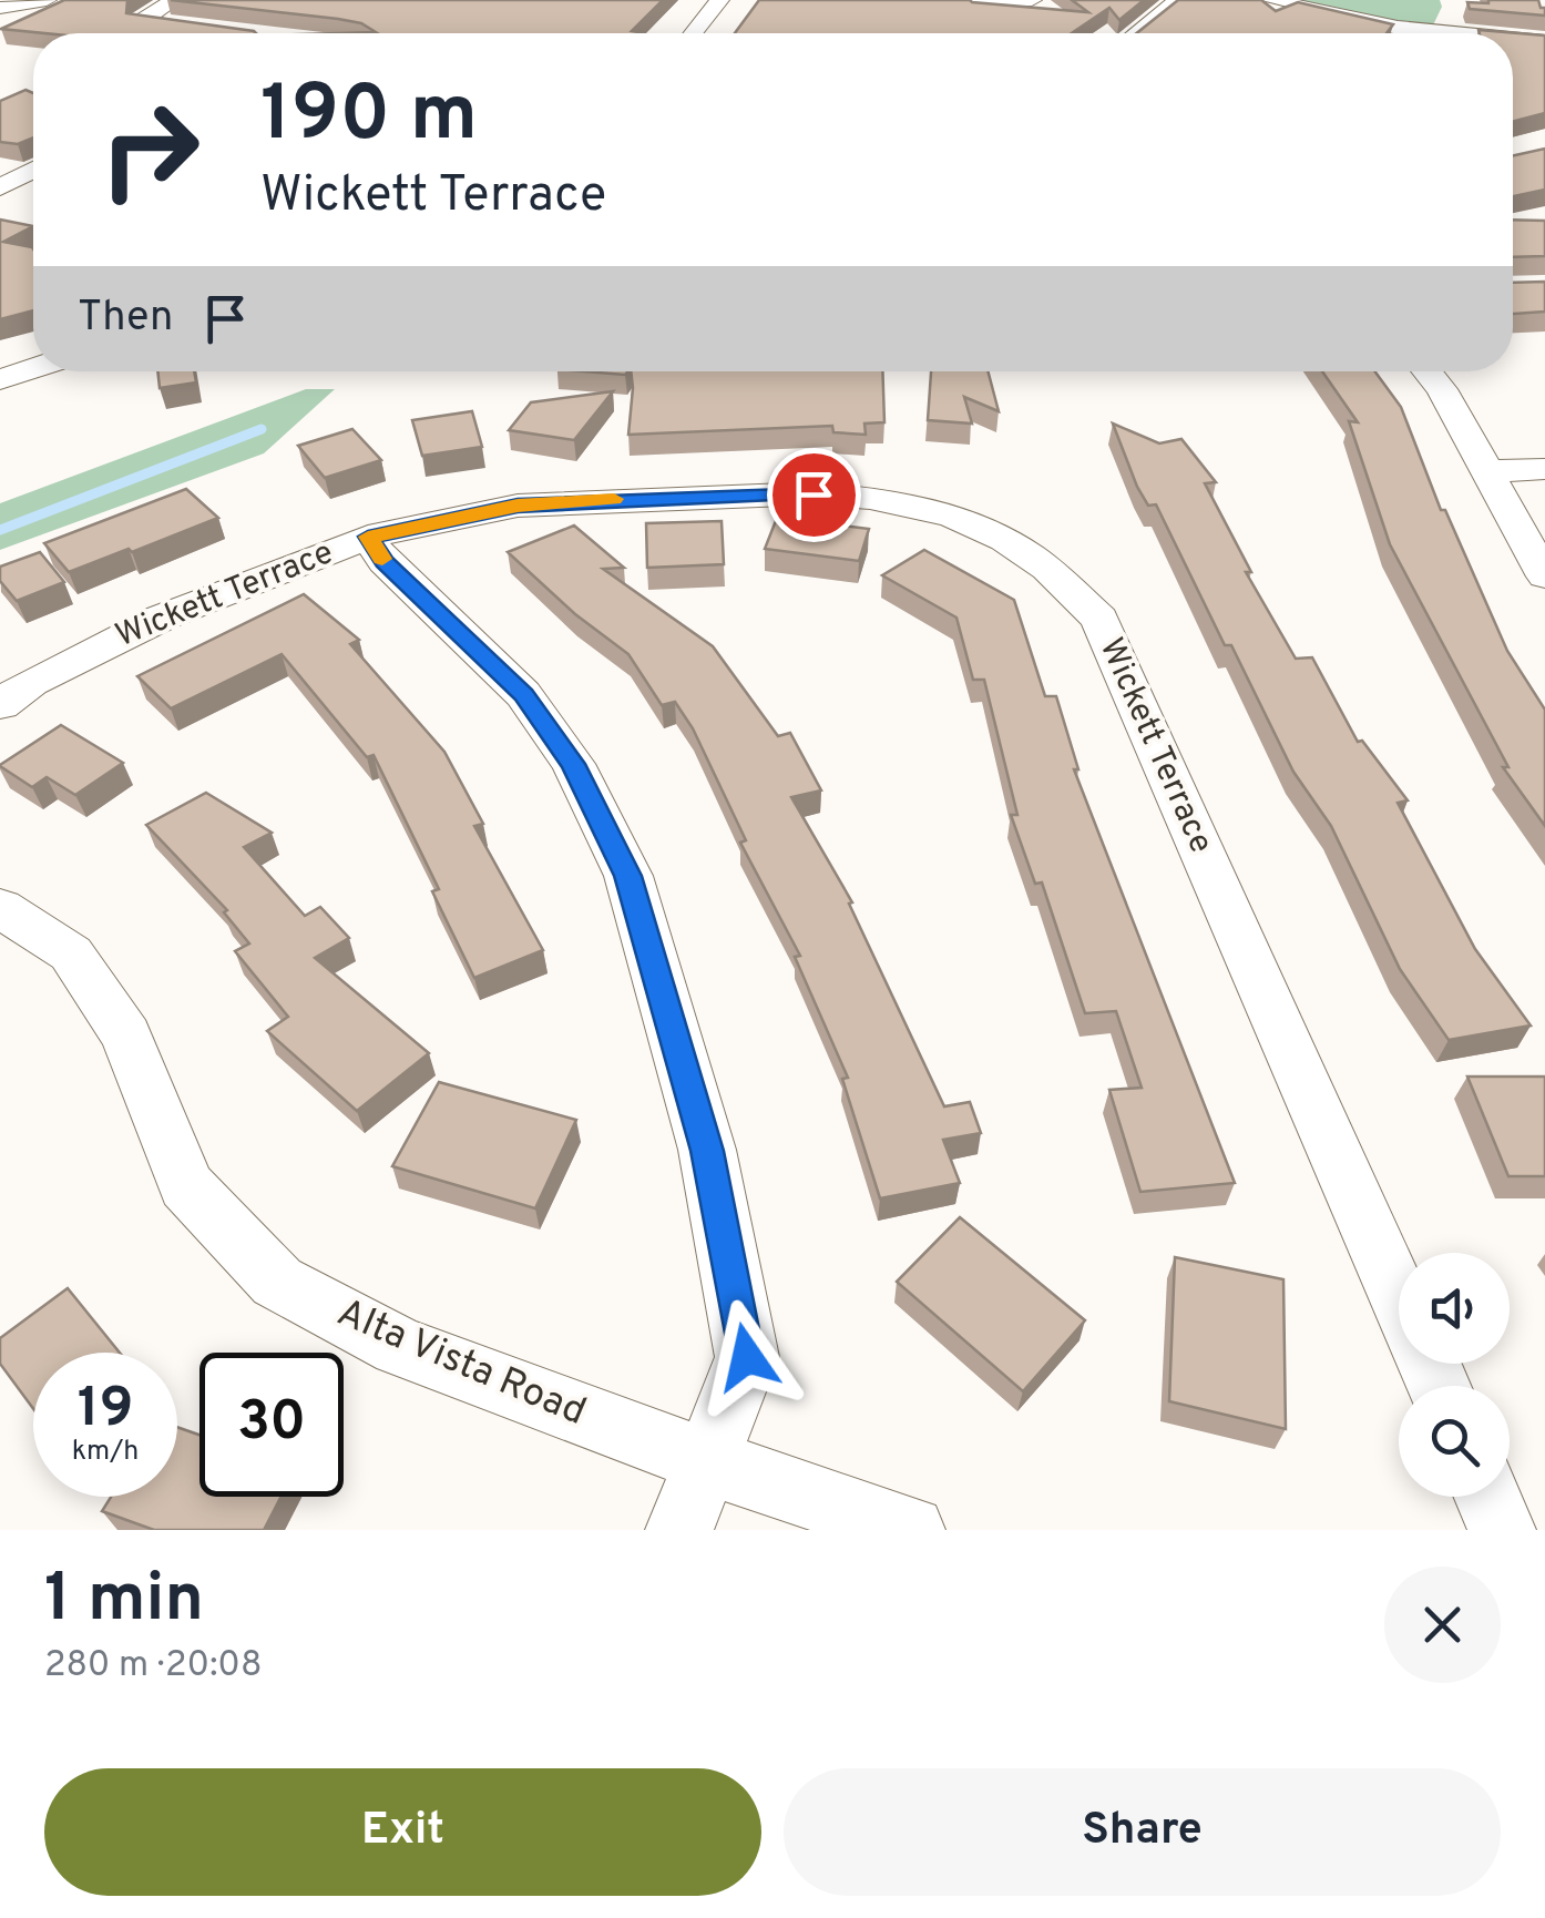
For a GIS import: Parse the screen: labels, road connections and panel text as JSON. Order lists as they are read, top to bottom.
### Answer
{
  "streets": {
    "street": ["Wickett Terrace", "Alta Vista Road"]
  },
  "page": {
    "turn": ["190 m", "Wickett Terrace"],
    "then": "Then",
    "speed": "19 km/h",
    "limit": "30",
    "heading": ["1 min", "280 m · 20:08"],
    "buttons": ["Exit", "Share"]
  }
}
